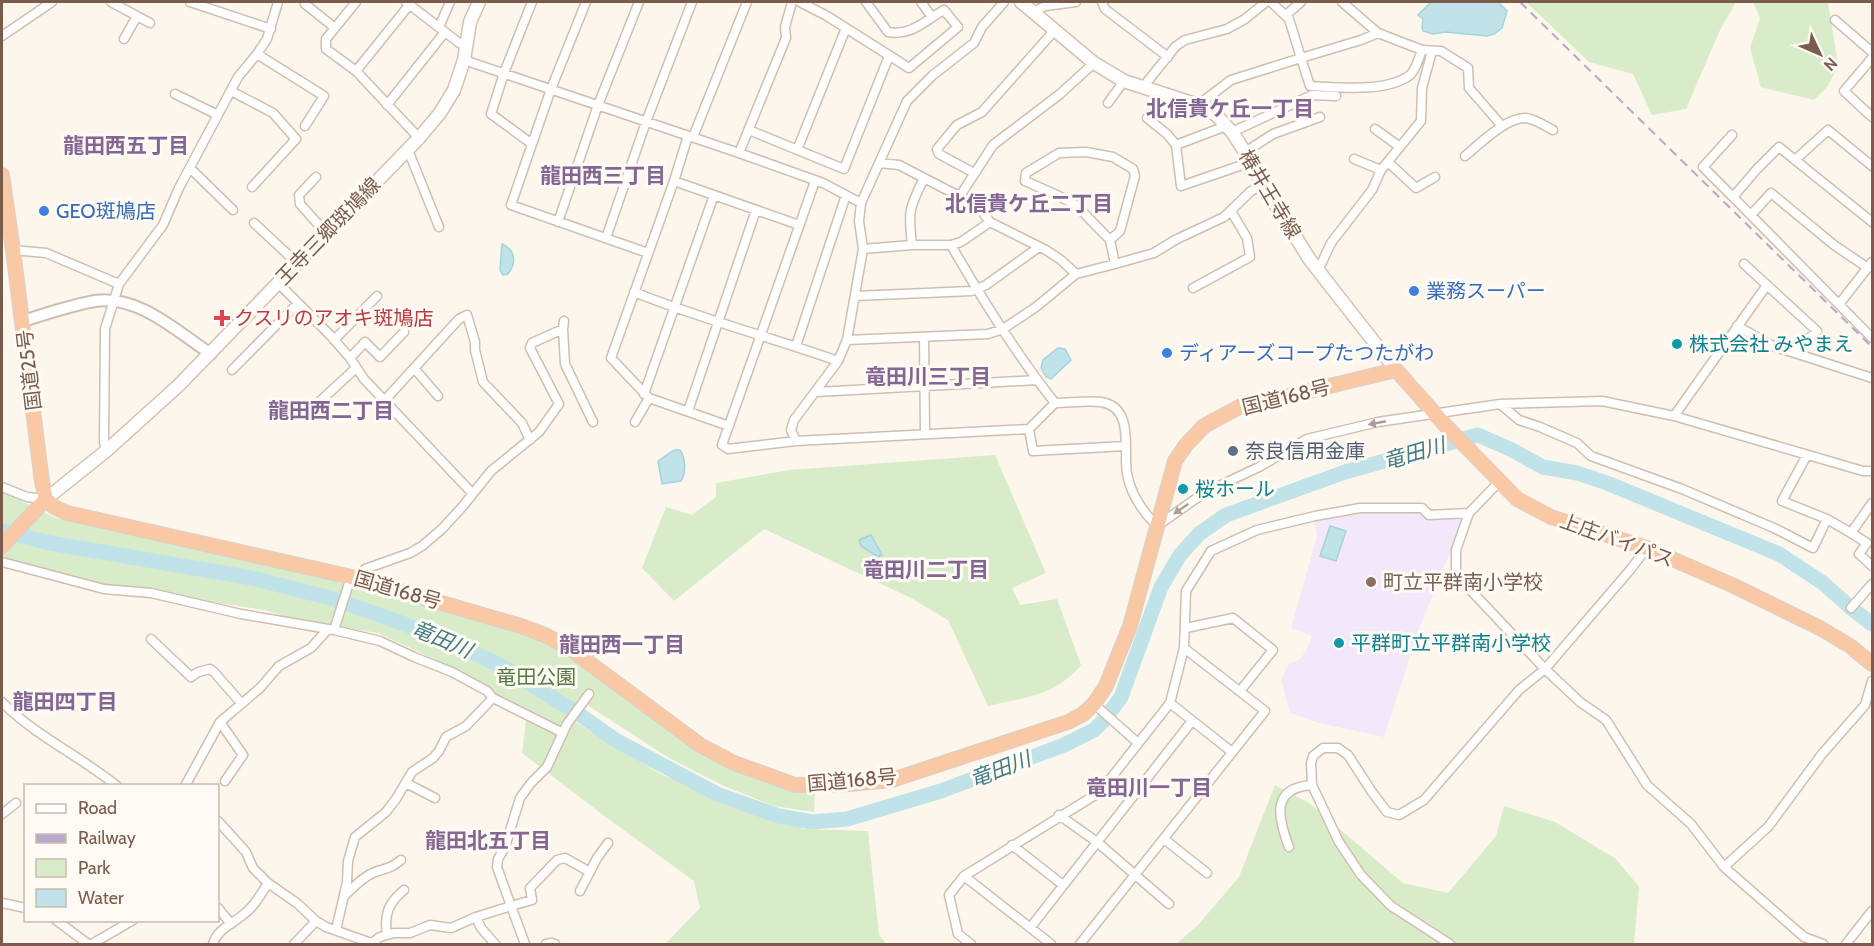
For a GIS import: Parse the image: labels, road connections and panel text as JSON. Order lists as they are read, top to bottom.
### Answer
{
  "streets": {
    "highway": ["国道25号", "国道168号", "上庄バイパス"],
    "main road": ["椿井王寺線", "王寺三郷斑鳩線"]
  },
  "crossings": [
    ["椿井王寺線", "国道168号"],
    ["椿井王寺線", "上庄バイパス"],
    ["王寺三郷斑鳩線", "国道25号"],
    ["王寺三郷斑鳩線", "国道168号"],
    ["国道25号", "国道168号"],
    ["国道168号", "上庄バイパス"]
  ],
  "districts": [
    "北信貴ケ丘一丁目",
    "龍田西五丁目",
    "龍田西三丁目",
    "北信貴ケ丘二丁目",
    "竜田川三丁目",
    "龍田西二丁目",
    "竜田川二丁目",
    "龍田西一丁目",
    "龍田四丁目",
    "竜田川一丁目",
    "龍田北五丁目"
  ],
  "water": ["竜田川"],
  "parks": ["竜田公園"],
  "places": {
    "other": [
      "GEO斑鳩店",
      "業務スーパー",
      "株式会社 みやまえ",
      "ディアーズコープたつたがわ",
      "奈良信用金庫",
      "桜ホール",
      "町立平群南小学校",
      "平群町立平群南小学校"
    ],
    "health": ["クスリのアオキ斑鳩店"]
  },
  "legend": [
    "Road",
    "Railway",
    "Park",
    "Water"
  ],
  "north": "bottom right"
}
